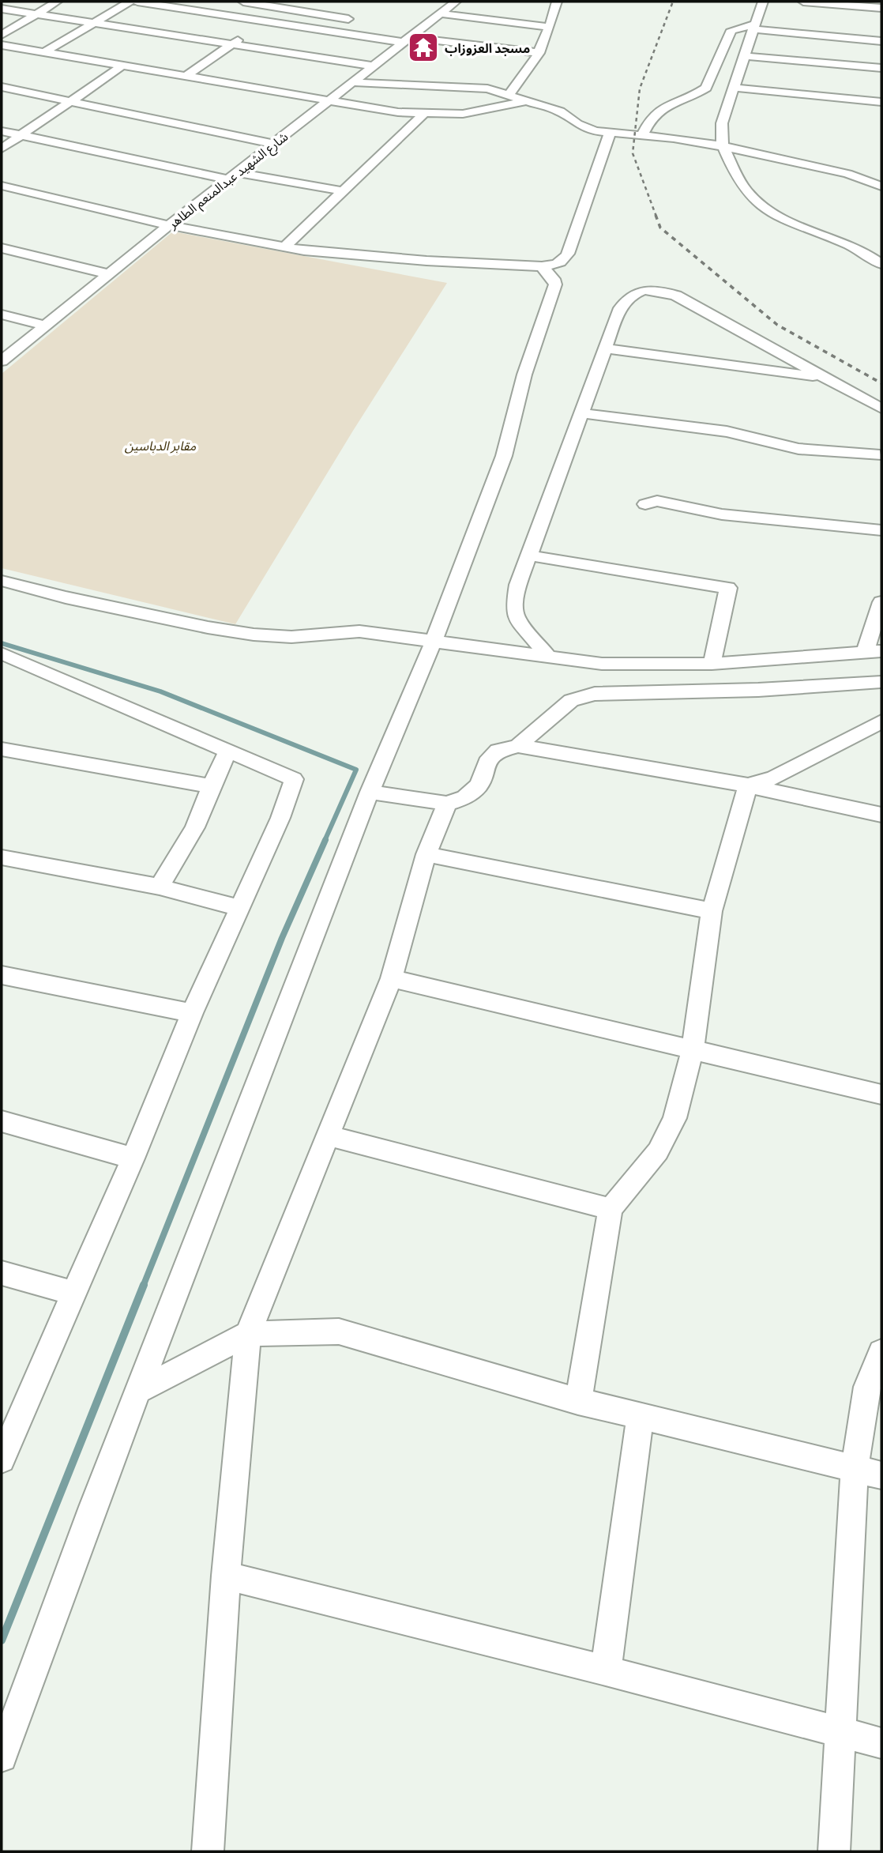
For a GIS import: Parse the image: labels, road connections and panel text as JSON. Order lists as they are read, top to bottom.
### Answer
{
  "streets": {
    "street": ["شارع الشهيد عبدالمنعم الطاهر"]
  },
  "parks": ["مقابر الدباسين"],
  "places": {
    "temple": ["مسجد العزوزاب"]
  }
}
